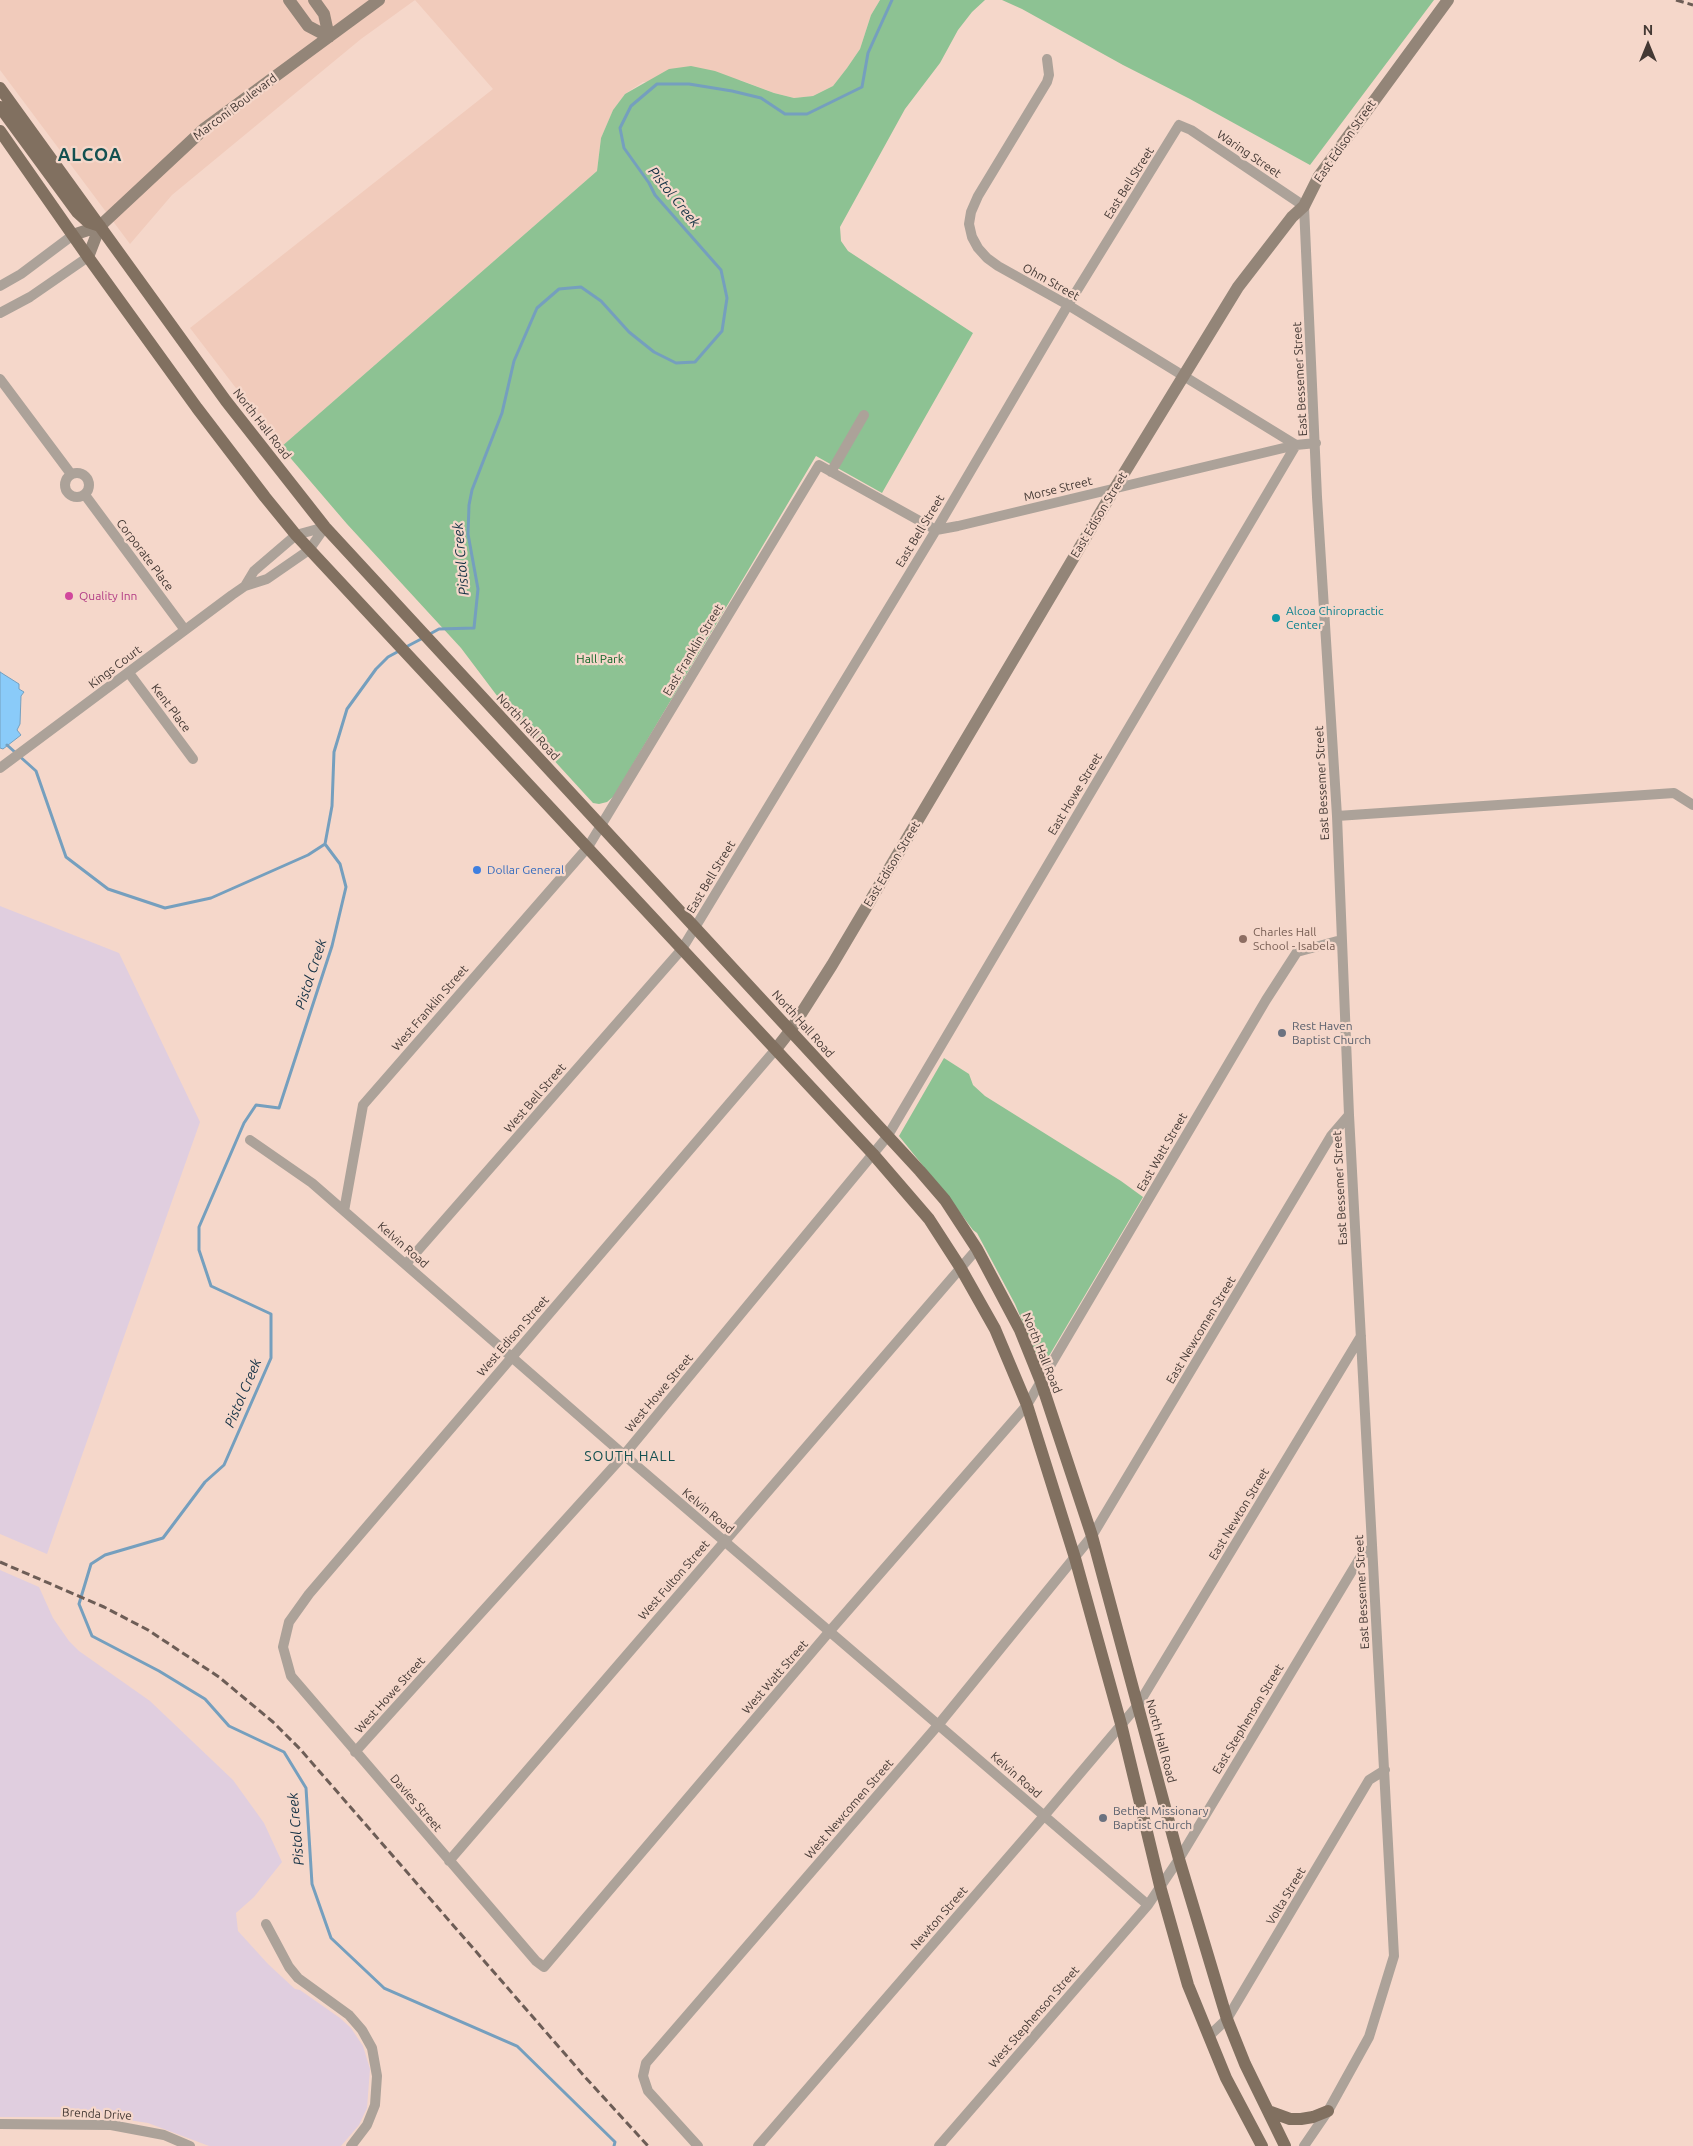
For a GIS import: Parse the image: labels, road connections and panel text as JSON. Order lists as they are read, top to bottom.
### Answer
{
  "streets": {
    "main road": ["North Hall Road"],
    "street": [
      "Marconi Boulevard",
      "East Edison Street",
      "Waring Street",
      "East Bell Street",
      "Ohm Street",
      "East Bessemer Street",
      "Morse Street",
      "Corporate Place",
      "East Franklin Street",
      "Kings Court",
      "Kent Place",
      "East Howe Street",
      "West Franklin Street",
      "West Bell Street",
      "East Watt Street",
      "Kelvin Road",
      "East Newcomen Street",
      "West Edison Street",
      "West Howe Street",
      "East Newton Street",
      "West Fulton Street",
      "West Watt Street",
      "East Stephenson Street",
      "Davies Street",
      "West Newcomen Street",
      "Volta Street",
      "Newton Street",
      "West Stephenson Street",
      "Brenda Drive"
    ]
  },
  "crossings": [
    ["Marconi Boulevard", "North Hall Road"],
    ["East Edison Street", "Waring Street"],
    ["East Edison Street", "Ohm Street"],
    ["East Edison Street", "East Bessemer Street"],
    ["East Edison Street", "North Hall Road"],
    ["East Edison Street", "Morse Street"],
    ["East Edison Street", "West Edison Street"],
    ["Waring Street", "East Bell Street"],
    ["Waring Street", "East Bessemer Street"],
    ["East Bell Street", "Ohm Street"],
    ["East Bell Street", "North Hall Road"],
    ["East Bell Street", "Morse Street"],
    ["East Bell Street", "West Bell Street"],
    ["Ohm Street", "Morse Street"],
    ["Ohm Street", "East Howe Street"],
    ["East Bessemer Street", "Morse Street"],
    ["East Bessemer Street", "East Watt Street"],
    ["East Bessemer Street", "East Newcomen Street"],
    ["East Bessemer Street", "East Newton Street"],
    ["East Bessemer Street", "East Stephenson Street"],
    ["East Bessemer Street", "Volta Street"],
    ["North Hall Road", "East Franklin Street"],
    ["North Hall Road", "Kings Court"],
    ["North Hall Road", "East Howe Street"],
    ["North Hall Road", "East Watt Street"],
    ["North Hall Road", "East Newcomen Street"],
    ["North Hall Road", "East Newton Street"],
    ["North Hall Road", "West Fulton Street"],
    ["North Hall Road", "East Stephenson Street"],
    ["North Hall Road", "Volta Street"],
    ["North Hall Road", "Newton Street"],
    ["Morse Street", "East Howe Street"],
    ["Corporate Place", "Kings Court"],
    ["East Franklin Street", "West Franklin Street"],
    ["Kings Court", "Kent Place"],
    ["East Howe Street", "West Howe Street"],
    ["West Franklin Street", "Kelvin Road"],
    ["West Bell Street", "Kelvin Road"],
    ["East Watt Street", "West Watt Street"],
    ["Kelvin Road", "West Edison Street"],
    ["Kelvin Road", "West Howe Street"],
    ["Kelvin Road", "West Fulton Street"],
    ["Kelvin Road", "West Watt Street"],
    ["Kelvin Road", "East Stephenson Street"],
    ["Kelvin Road", "West Newcomen Street"],
    ["Kelvin Road", "Newton Street"],
    ["Kelvin Road", "West Stephenson Street"],
    ["East Newcomen Street", "West Newcomen Street"],
    ["West Edison Street", "Davies Street"],
    ["West Howe Street", "Davies Street"],
    ["East Newton Street", "Newton Street"],
    ["West Fulton Street", "Davies Street"],
    ["West Watt Street", "Davies Street"],
    ["East Stephenson Street", "West Stephenson Street"]
  ],
  "districts": ["ALCOA", "SOUTH HALL"],
  "water": ["Pistol Creek"],
  "parks": ["Hall Park"],
  "places": [
    "Quality Inn",
    "Alcoa Chiropractic Center",
    "Dollar General",
    "Charles Hall School - Isabela",
    "Rest Haven Baptist Church",
    "Bethel Missionary Baptist Church"
  ],
  "north": "top"
}
